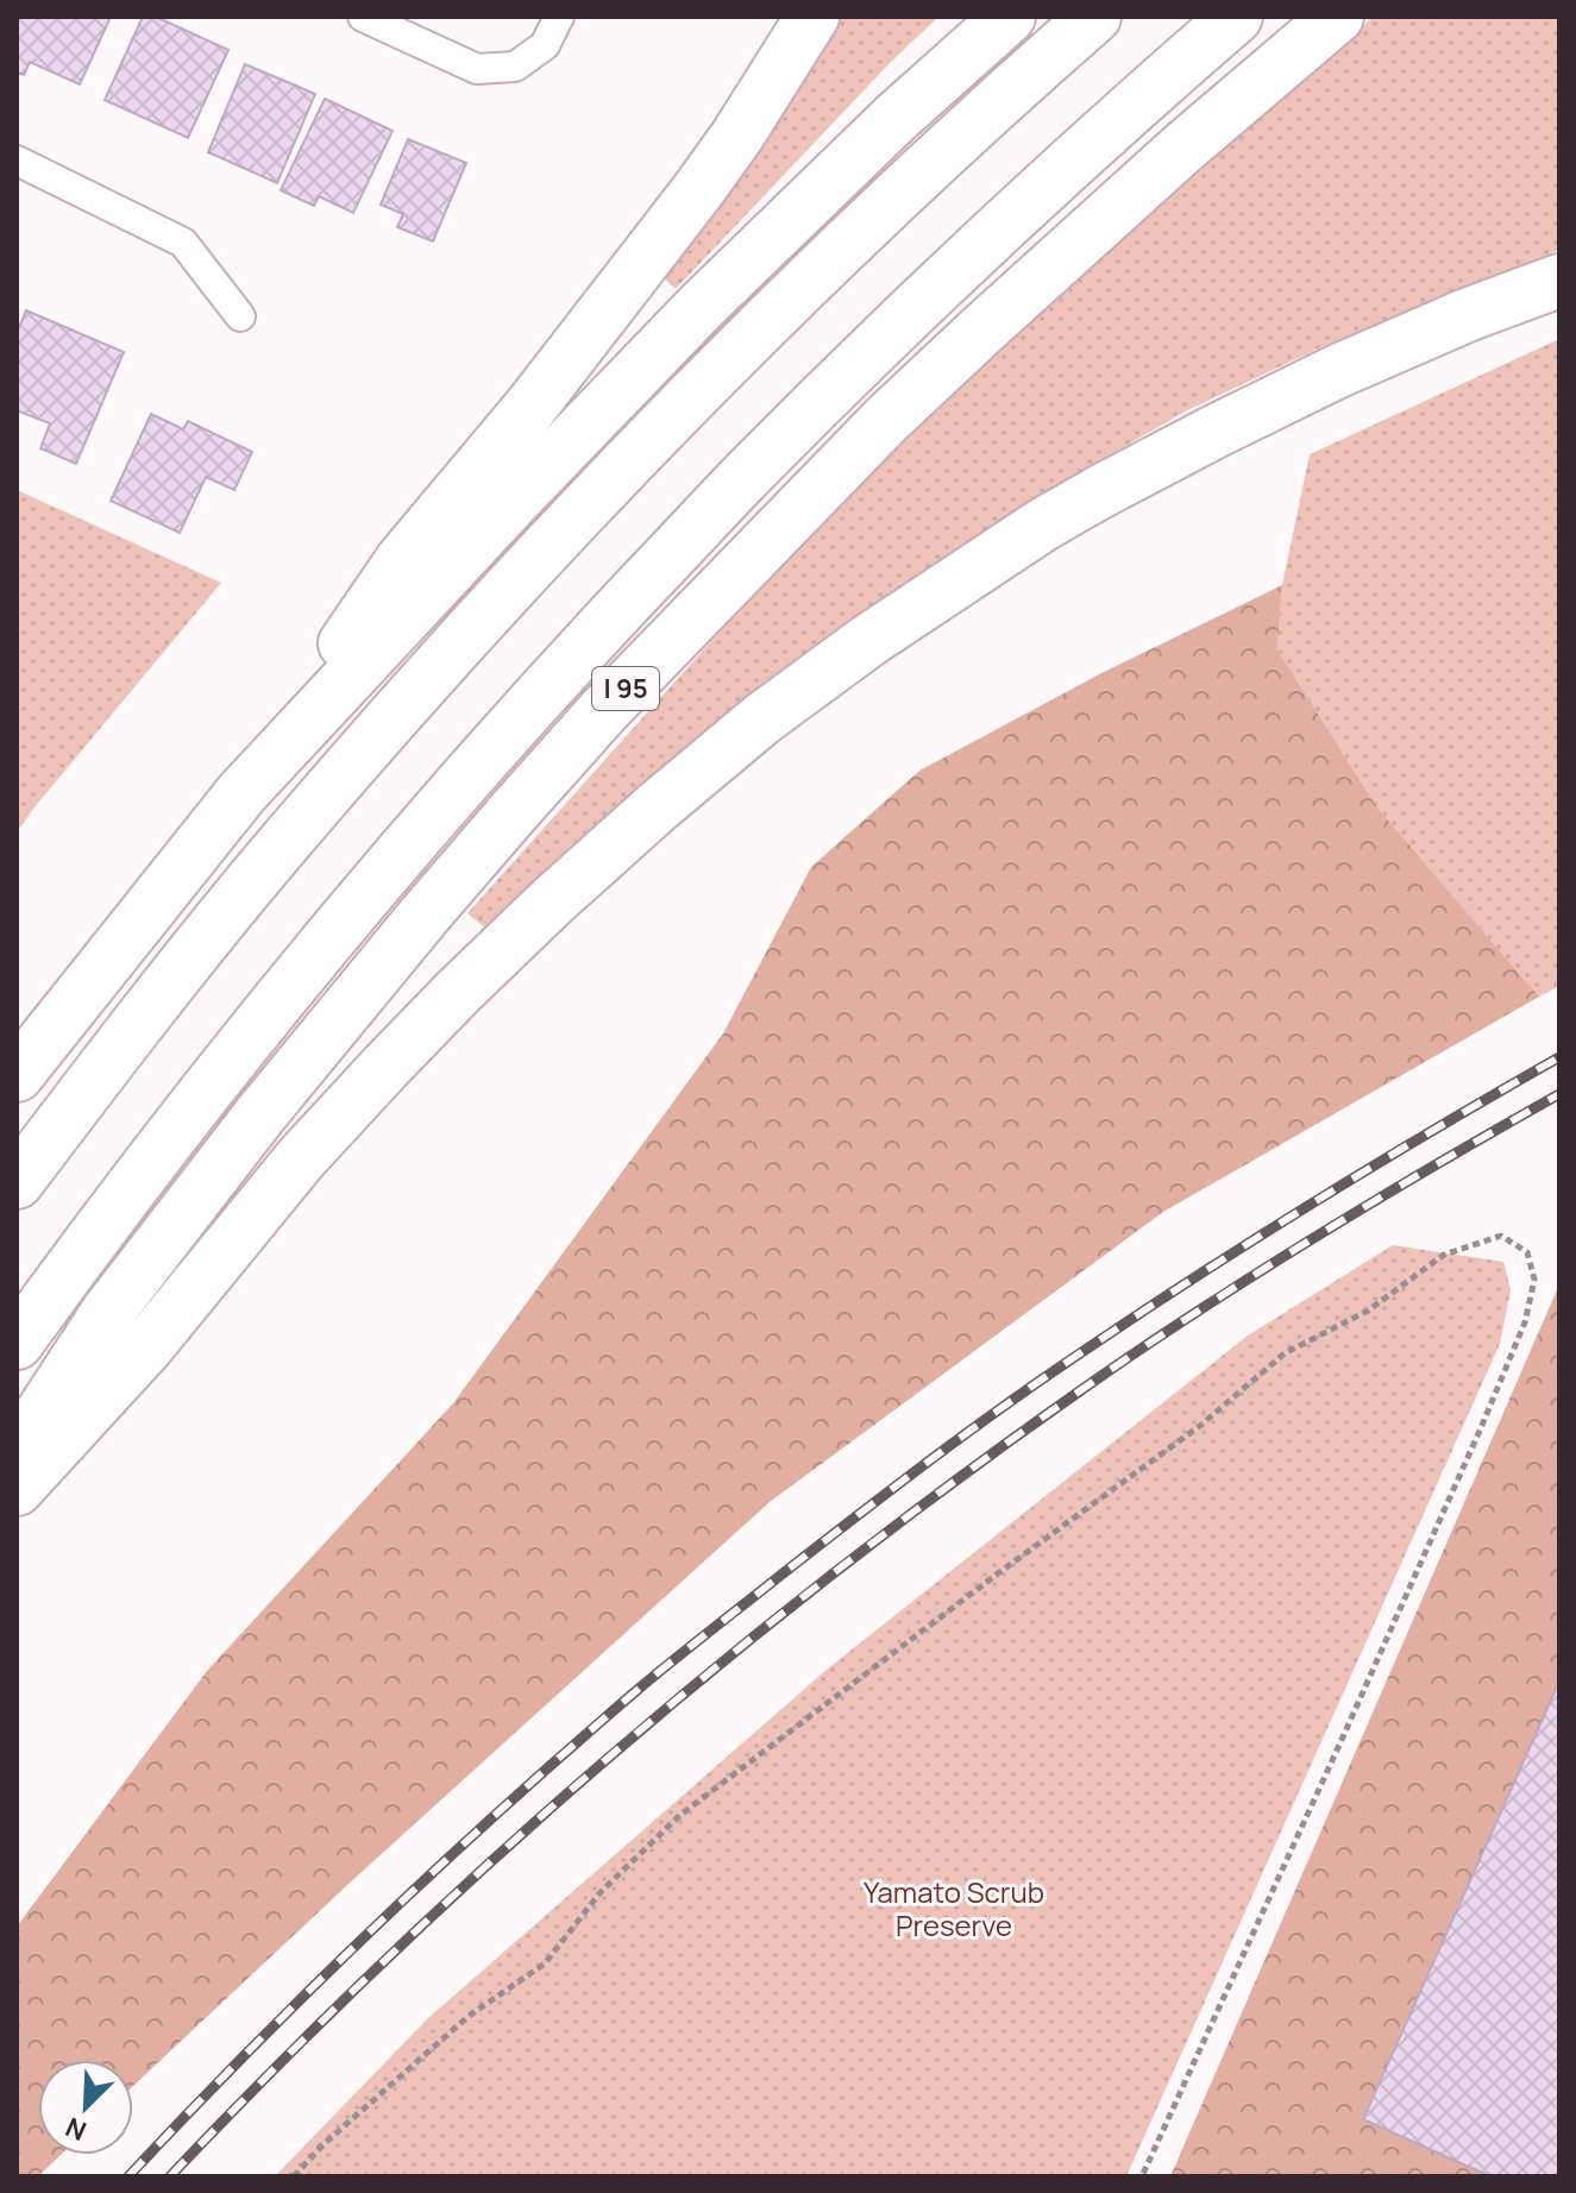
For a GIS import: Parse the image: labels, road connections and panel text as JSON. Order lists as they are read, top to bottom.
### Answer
{
  "streets": {
    "highway": ["I 95"]
  },
  "parks": ["Yamato Scrub Preserve"],
  "north": "bottom left"
}
